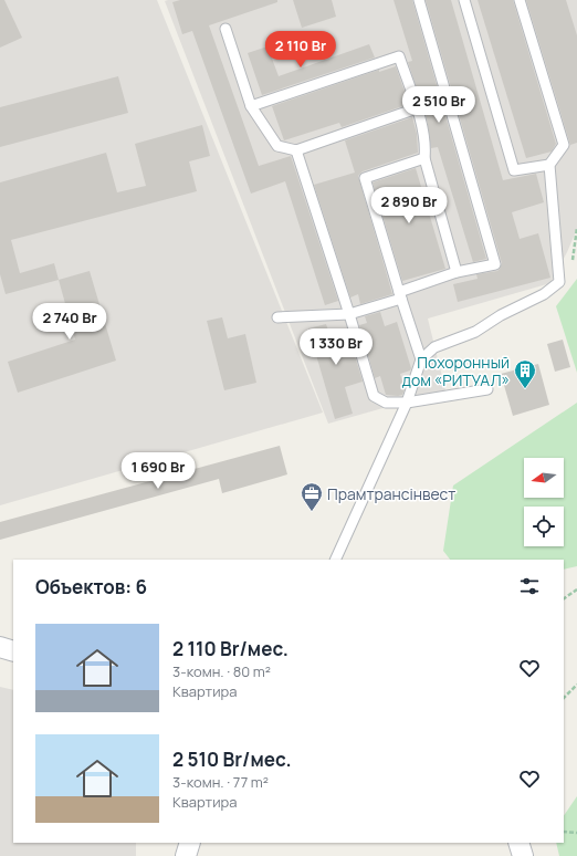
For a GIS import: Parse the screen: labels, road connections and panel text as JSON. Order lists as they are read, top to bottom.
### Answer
{
  "places": {
    "building": ["Похоронный дом «РИТУАЛ»"],
    "office": ["Прамтрансінвест"]
  },
  "north": "left",
  "page": {
    "price": [
      "2 110 Br",
      "2 510 Br",
      "2 890 Br",
      "2 740 Br",
      "1 330 Br",
      "1 690 Br"
    ],
    "heading": "Объектов: 6",
    "list": [
      {
        "name": "2 110 Br/мес.",
        "note": "3-комн. · 80 m² · Квартира"
      },
      {
        "name": "2 510 Br/мес.",
        "note": "3-комн. · 77 m² · Квартира"
      }
    ]
  }
}
